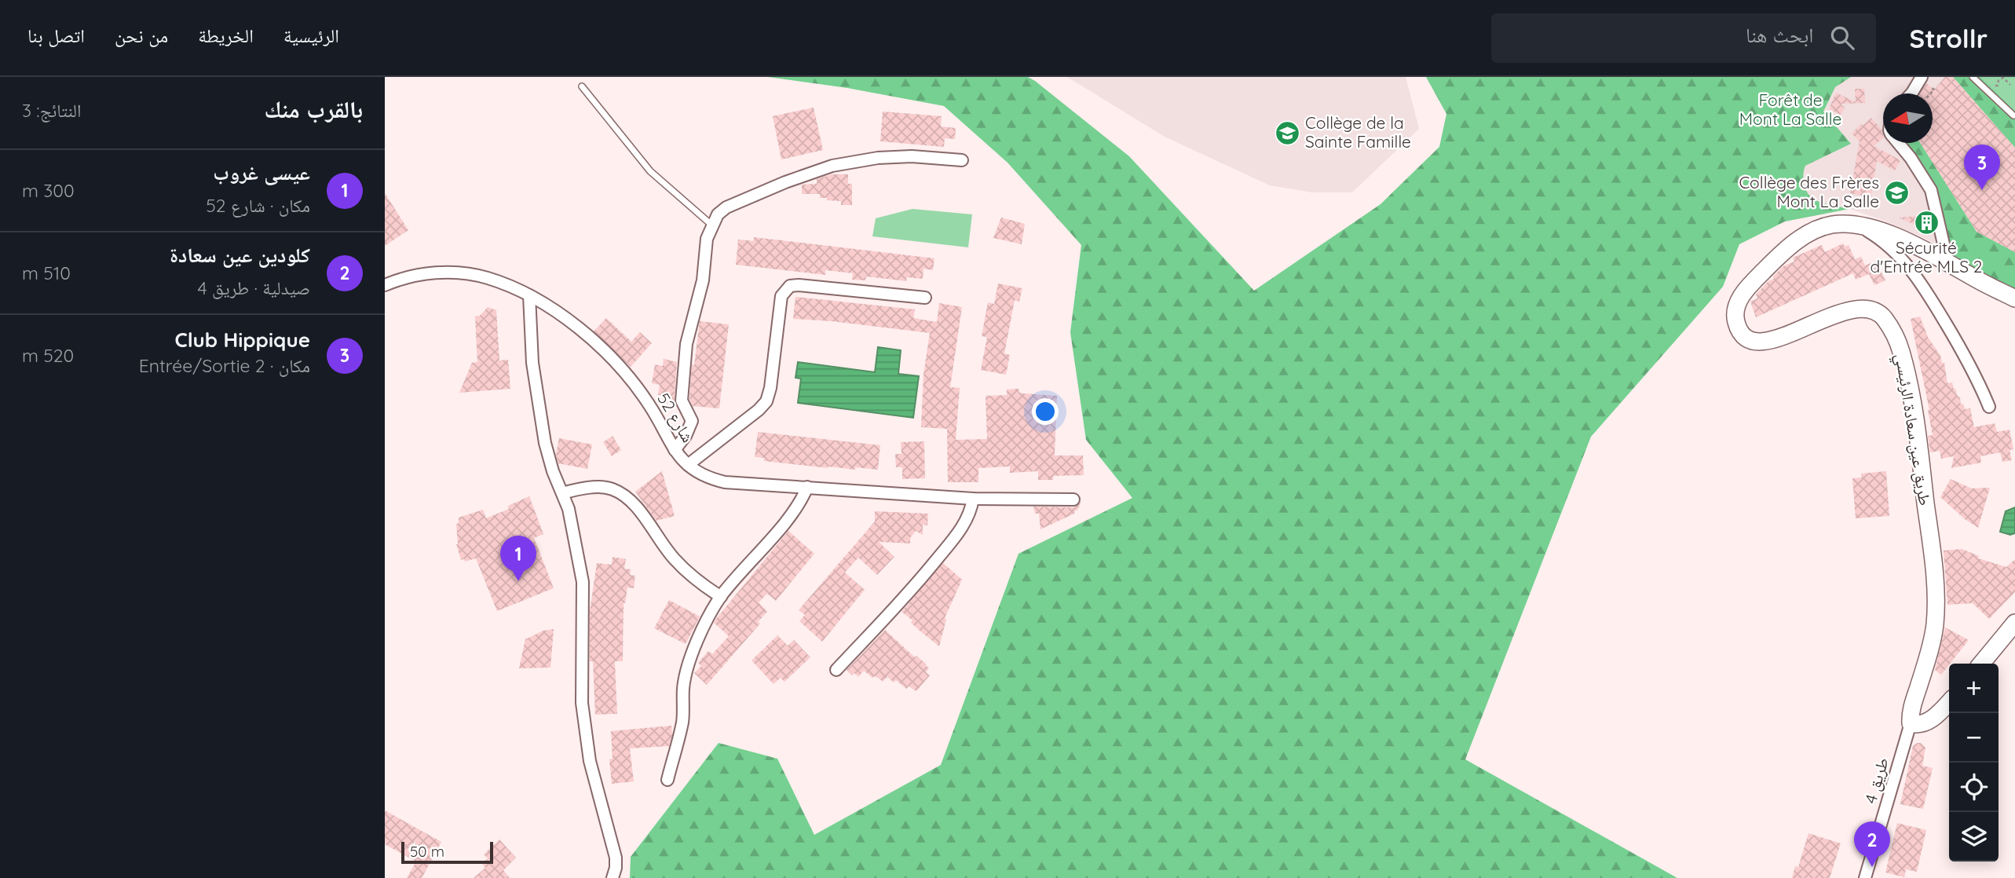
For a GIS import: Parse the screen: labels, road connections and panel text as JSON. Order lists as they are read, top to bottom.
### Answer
{
  "streets": {
    "street": ["شارع 52", "طريق عين سعادة الرئيسي", "طريق 4"]
  },
  "crossings": [
    ["طريق عين سعادة الرئيسي", "طريق 4"]
  ],
  "parks": ["Forêt de Mont La Salle"],
  "places": {
    "school or university": ["Collège de la Sainte Famille", "Collège des Frères Mont La Salle"],
    "building": ["Sécurité d'Entrée MLS 2"]
  },
  "scale_bar": "50 m",
  "north": "left",
  "page": {
    "header": "Strollr",
    "search": "ابحث هنا",
    "nav": [
      "الرئيسية",
      "الخريطة",
      "من نحن",
      "اتصل بنا"
    ],
    "heading": ["بالقرب منك", "النتائج: 3"],
    "pins": ["3", "1", "2"],
    "list": [
      {
        "mark": "1",
        "name": "عيسى غروب",
        "note": "مكان · شارع 52",
        "value": "300 m"
      },
      {
        "mark": "2",
        "name": "كلودين عين سعادة",
        "note": "صيدلية · طريق 4",
        "value": "510 m"
      },
      {
        "mark": "3",
        "name": "Club Hippique",
        "note": "مكان · Entrée/Sortie 2",
        "value": "520 m"
      }
    ],
    "map_buttons": ["+", "−"],
    "scale": "50 m"
  }
}
